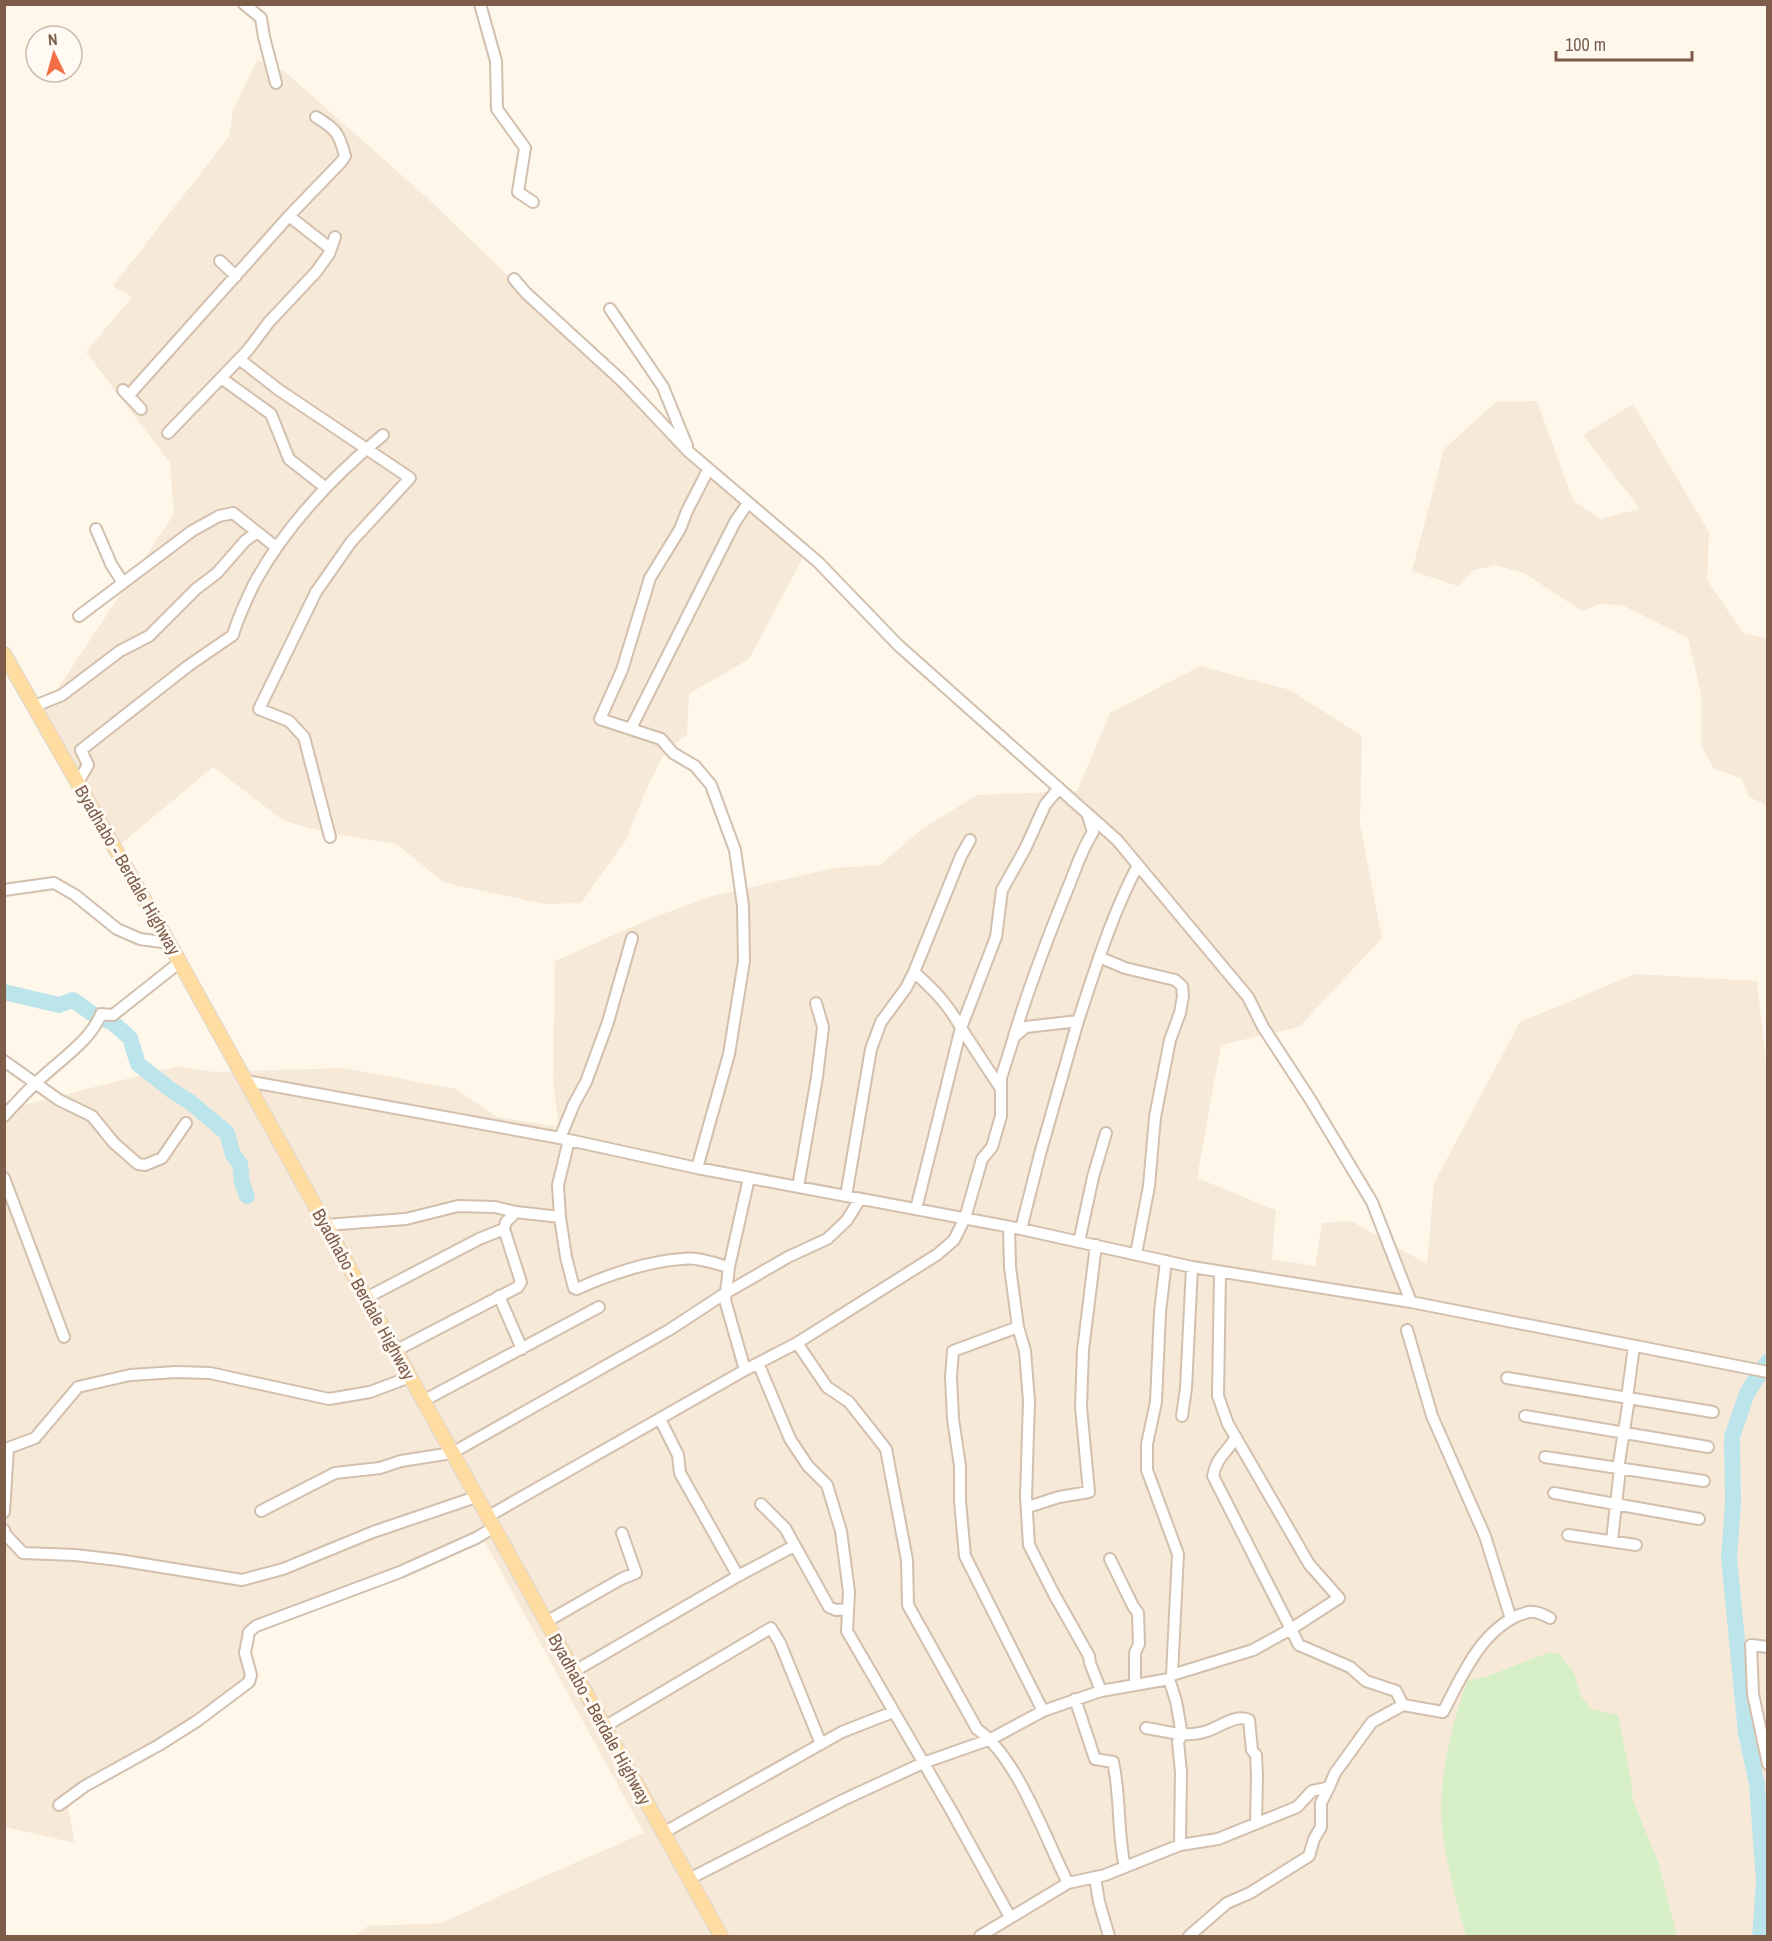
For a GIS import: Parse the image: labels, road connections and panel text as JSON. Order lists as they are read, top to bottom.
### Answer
{
  "streets": {
    "main road": ["Byadhabo - Berdale Highway"]
  },
  "scale_bar": "100 m",
  "north": "top"
}
